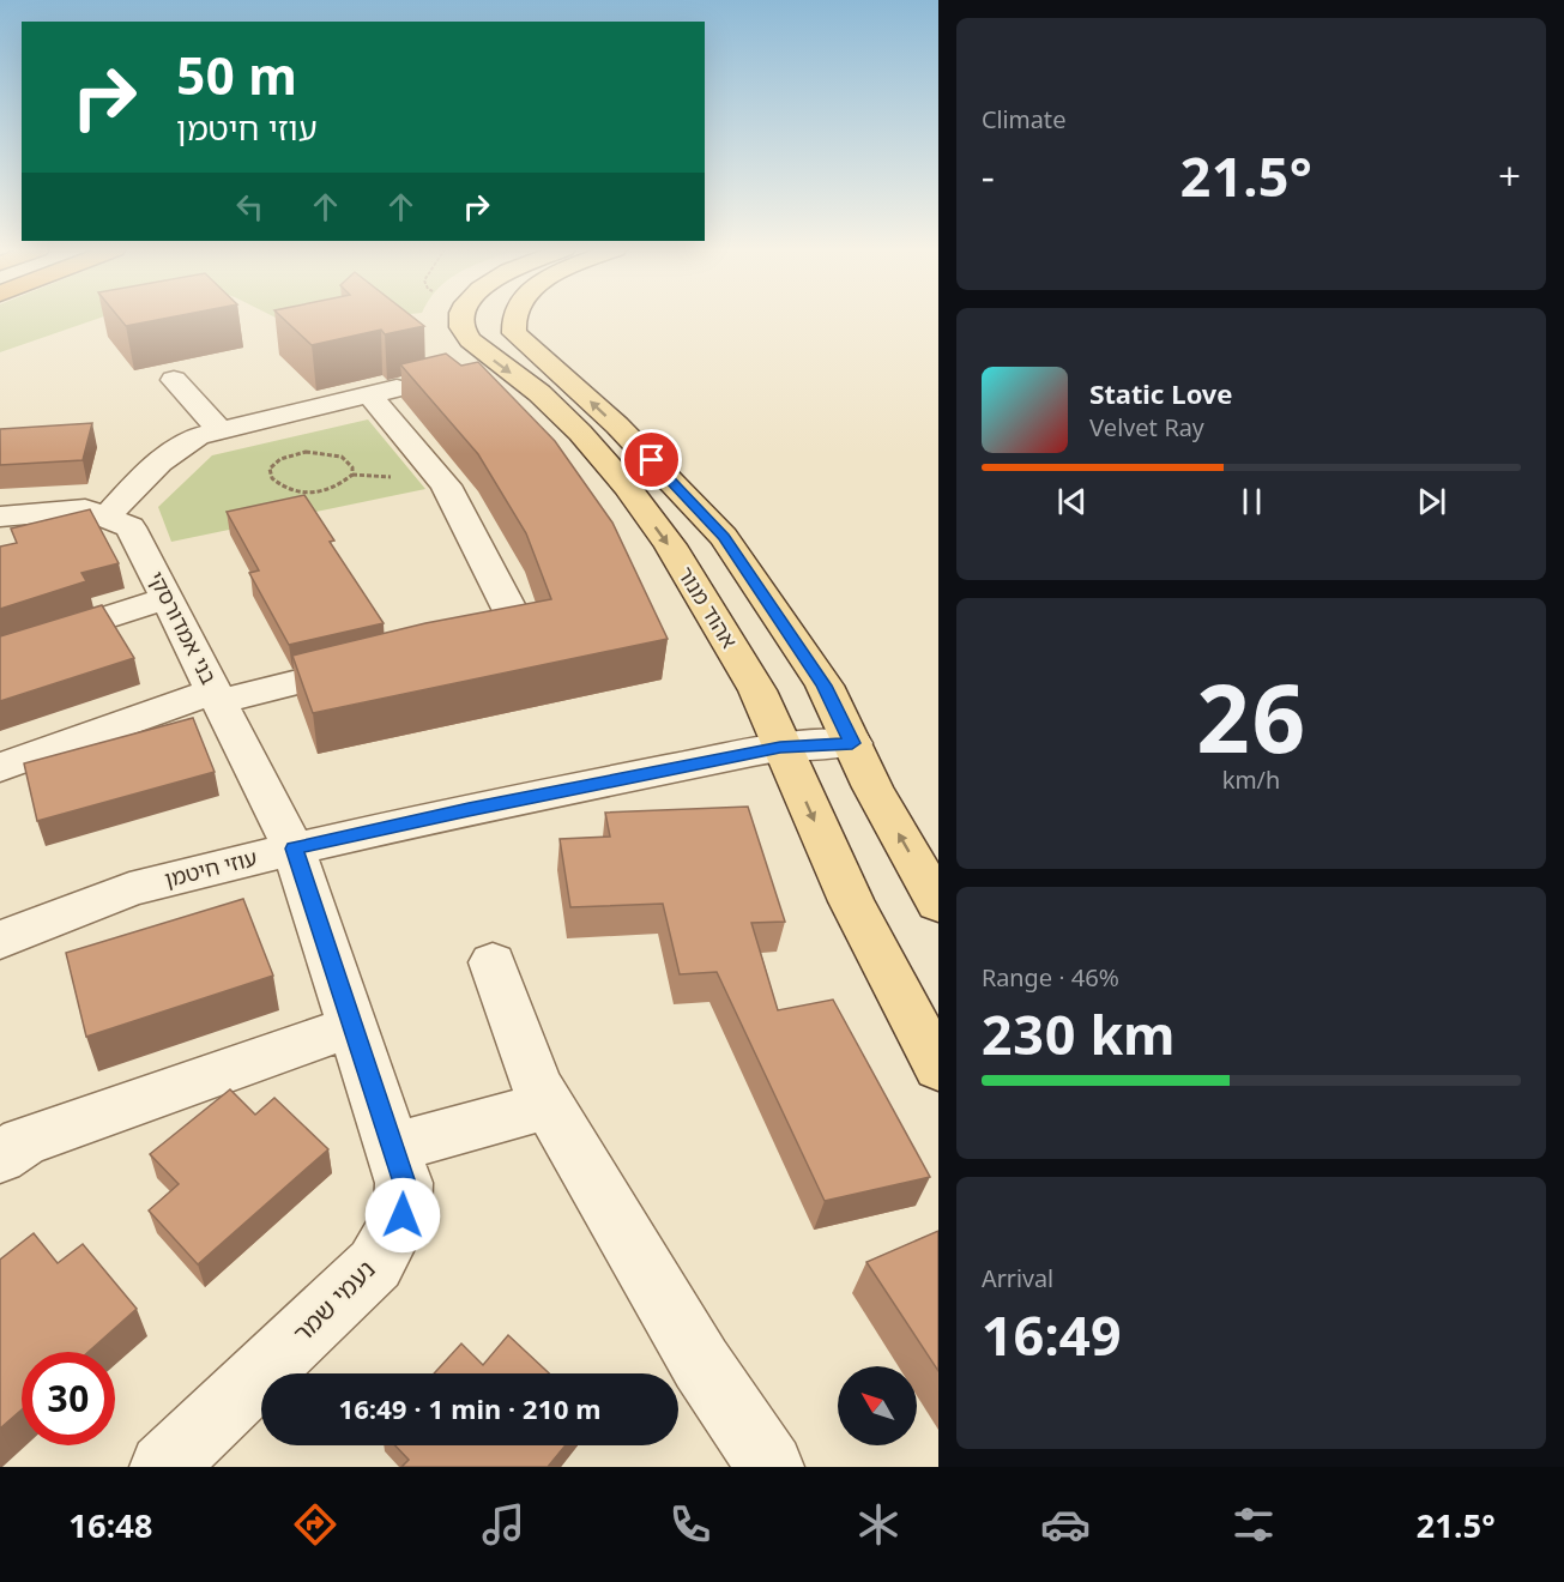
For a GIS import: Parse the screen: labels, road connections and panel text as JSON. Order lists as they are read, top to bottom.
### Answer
{
  "streets": {
    "main road": ["אהוד מנור"],
    "street": ["בני אמדורסקי", "עוזי חיטמן", "נעמי שמר"]
  },
  "crossings": [
    ["אהוד מנור", "עוזי חיטמן"],
    ["בני אמדורסקי", "עוזי חיטמן"],
    ["בני אמדורסקי", "נעמי שמר"],
    ["עוזי חיטמן", "נעמי שמר"]
  ],
  "north": "top left",
  "page": {
    "tile": [
      "Climate",
      ["26", "km/h"],
      ["Range · 46%", "230 km"],
      ["Arrival", "16:49"]
    ],
    "turn": ["50 m", "עוזי חיטמן"],
    "heat": ["−", "21.5°", "+"],
    "song": ["Static Love", "Velvet Ray"],
    "limit": "30",
    "trip": "16:49 · 1 min · 210 m",
    "tabs": ["16:48", "21.5°"]
  }
}
